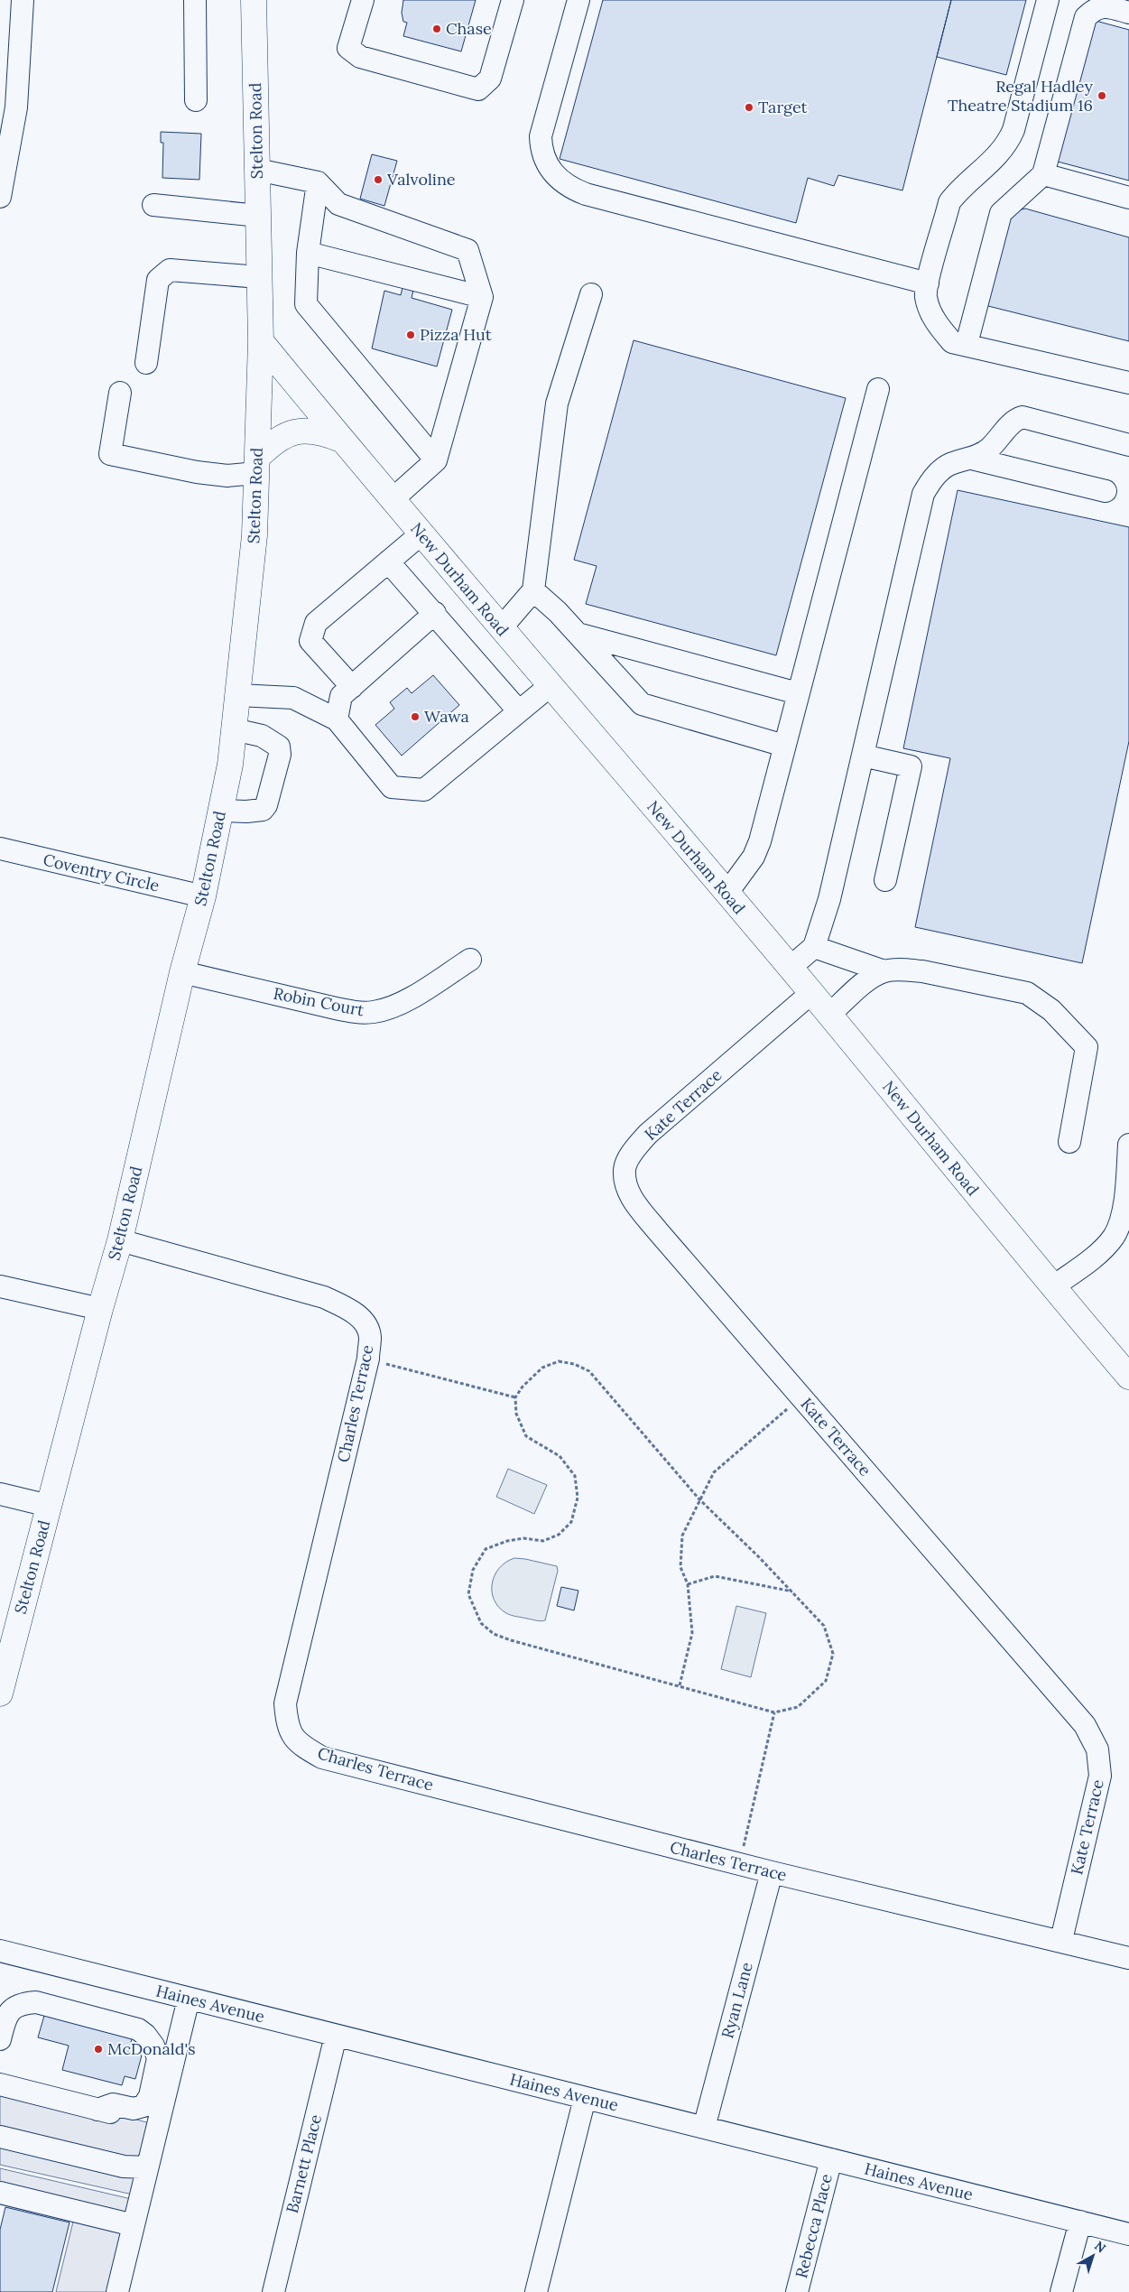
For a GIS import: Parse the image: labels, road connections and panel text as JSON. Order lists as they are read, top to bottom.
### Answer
{
  "streets": {
    "main road": ["Stelton Road", "New Durham Road"],
    "street": [
      "Coventry Circle",
      "Robin Court",
      "Kate Terrace",
      "Charles Terrace",
      "Ryan Lane",
      "Haines Avenue",
      "Barnett Place",
      "Rebecca Place"
    ]
  },
  "crossings": [
    ["Stelton Road", "New Durham Road"],
    ["Stelton Road", "Coventry Circle"],
    ["Stelton Road", "Robin Court"],
    ["Stelton Road", "Charles Terrace"],
    ["New Durham Road", "Kate Terrace"],
    ["Kate Terrace", "Charles Terrace"],
    ["Charles Terrace", "Ryan Lane"],
    ["Ryan Lane", "Haines Avenue"],
    ["Haines Avenue", "Barnett Place"],
    ["Haines Avenue", "Rebecca Place"]
  ],
  "places": [
    "Chase",
    "Regal Hadley Theatre Stadium 16",
    "Target",
    "Valvoline",
    "Pizza Hut",
    "Wawa",
    "McDonald's"
  ],
  "north": "top right"
}
